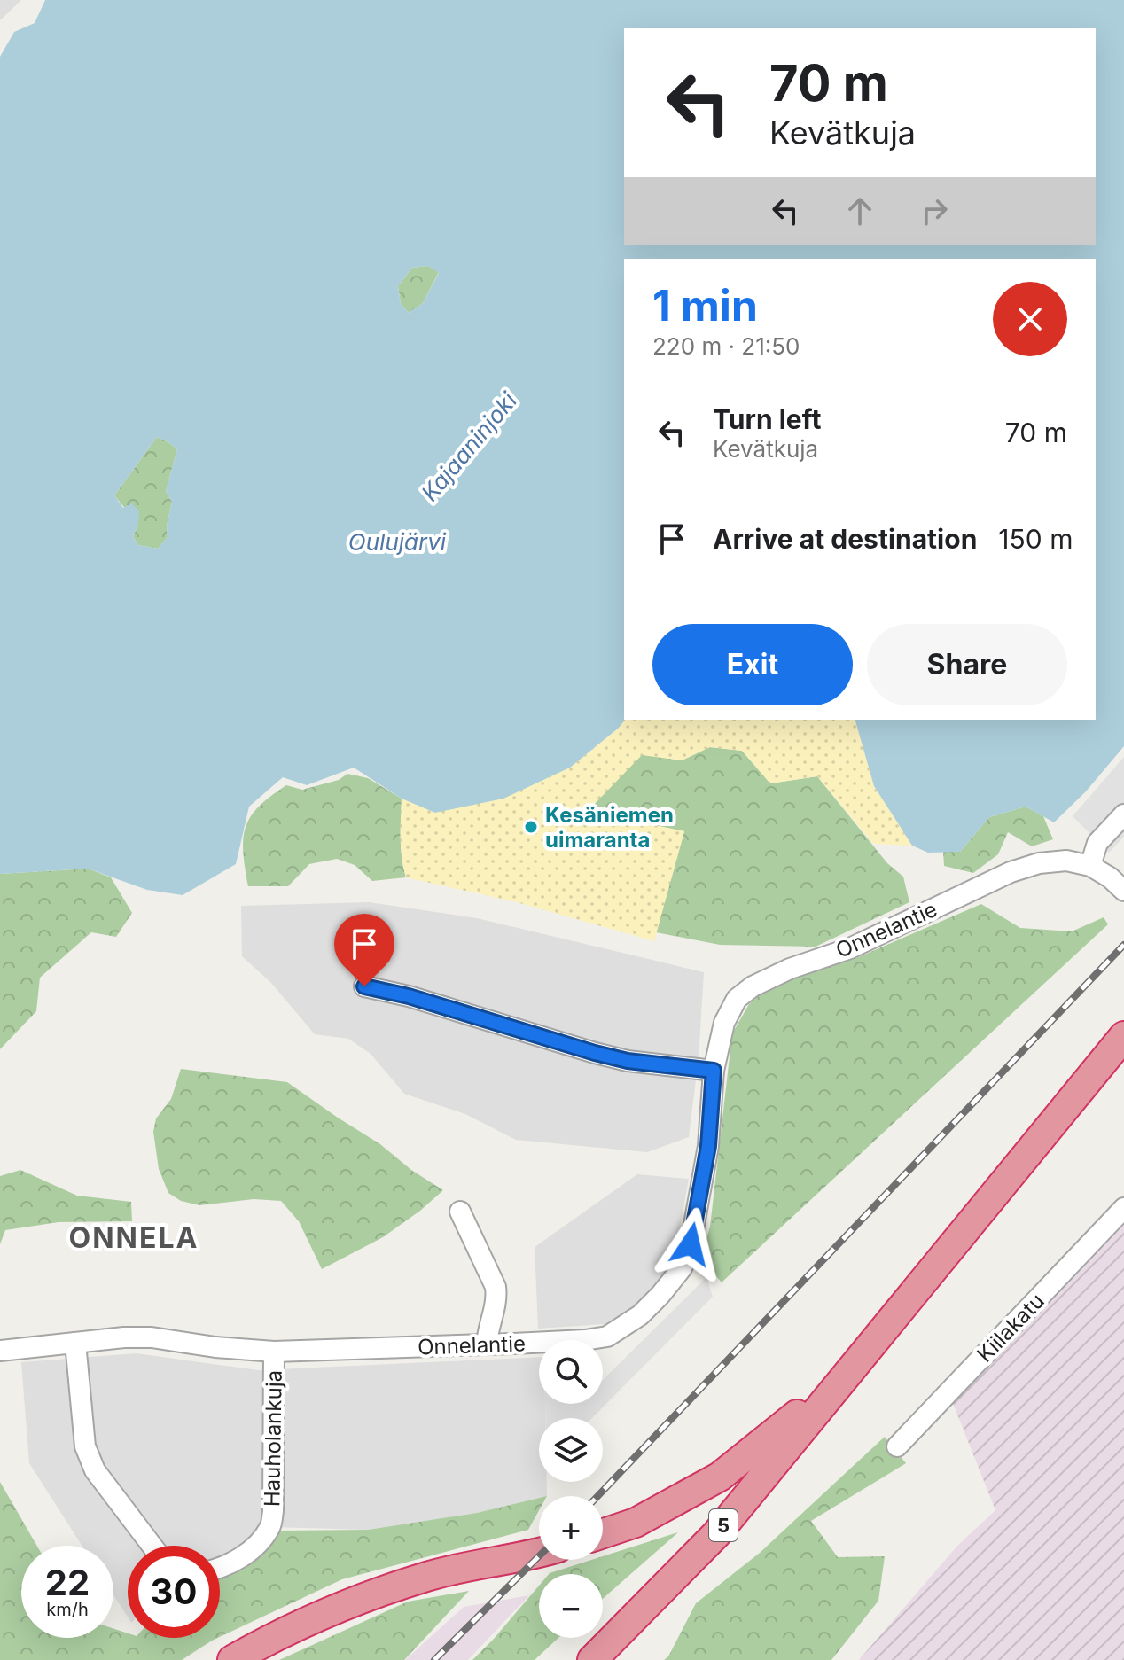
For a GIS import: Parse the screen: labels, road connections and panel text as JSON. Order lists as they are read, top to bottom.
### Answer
{
  "streets": {
    "highway": ["5"],
    "street": ["Onnelantie", "Kiilakatu", "Hauholankuja"]
  },
  "crossings": [
    ["Onnelantie", "Hauholankuja"]
  ],
  "districts": ["ONNELA"],
  "water": ["Kajaaninjoki", "Oulujärvi"],
  "places": ["Kesäniemen uimaranta"],
  "page": {
    "turn": ["70 m", "Kevätkuja"],
    "heading": ["1 min", "220 m · 21:50"],
    "list": [
      {
        "name": "Turn left",
        "note": "Kevätkuja",
        "value": "70 m"
      },
      {
        "name": "Arrive at destination",
        "value": "150 m"
      }
    ],
    "buttons": ["Exit", "Share"],
    "map_buttons": ["+", "−"],
    "speed": "22 km/h",
    "limit": "30"
  }
}
